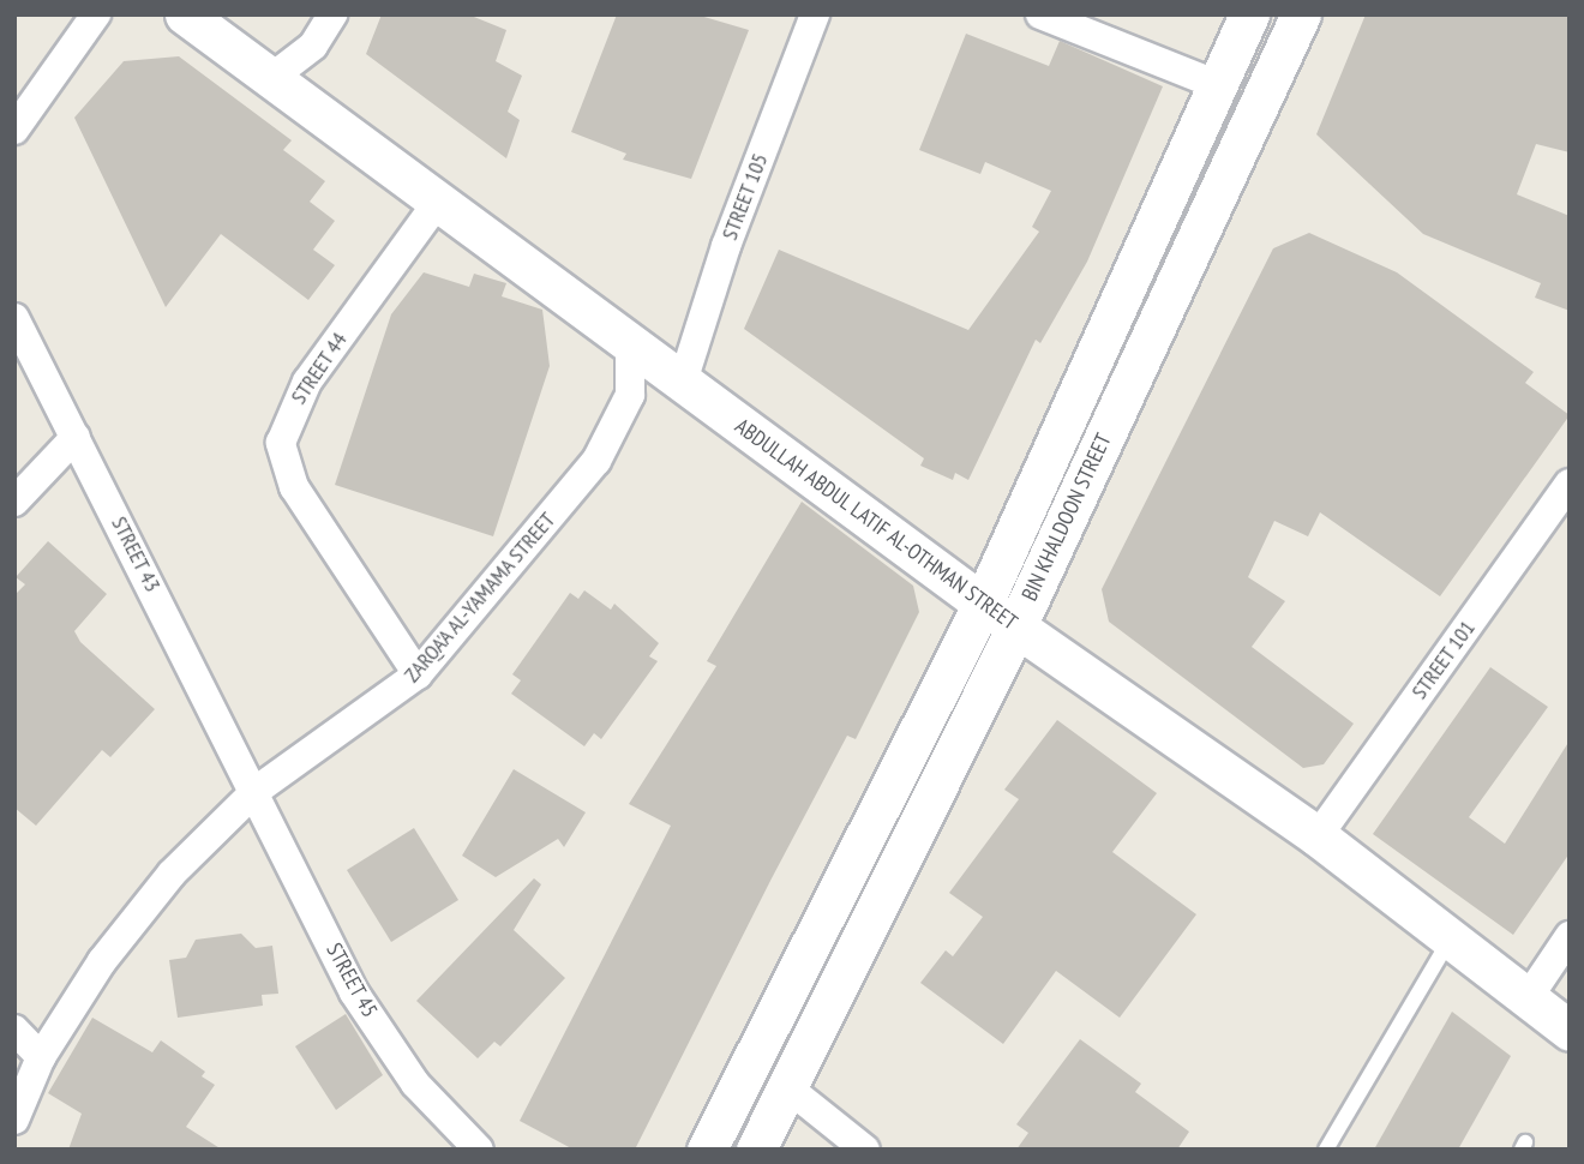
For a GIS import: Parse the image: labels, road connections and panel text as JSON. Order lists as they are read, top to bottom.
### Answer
{
  "streets": {
    "street": [
      "STREET 105",
      "STREET 44",
      "BIN KHALDOON STREET",
      "ABDULLAH ABDUL LATIF AL-OTHMAN STREET",
      "STREET 43",
      "ZARQA'A AL-YAMAMA STREET",
      "STREET 101",
      "STREET 45"
    ]
  },
  "crossings": [
    ["STREET 105", "ABDULLAH ABDUL LATIF AL-OTHMAN STREET"],
    ["STREET 44", "ABDULLAH ABDUL LATIF AL-OTHMAN STREET"],
    ["STREET 44", "ZARQA'A AL-YAMAMA STREET"],
    ["BIN KHALDOON STREET", "ABDULLAH ABDUL LATIF AL-OTHMAN STREET"],
    ["ABDULLAH ABDUL LATIF AL-OTHMAN STREET", "ZARQA'A AL-YAMAMA STREET"],
    ["ABDULLAH ABDUL LATIF AL-OTHMAN STREET", "STREET 101"],
    ["STREET 43", "ZARQA'A AL-YAMAMA STREET"],
    ["STREET 43", "STREET 45"],
    ["ZARQA'A AL-YAMAMA STREET", "STREET 45"]
  ]
}
